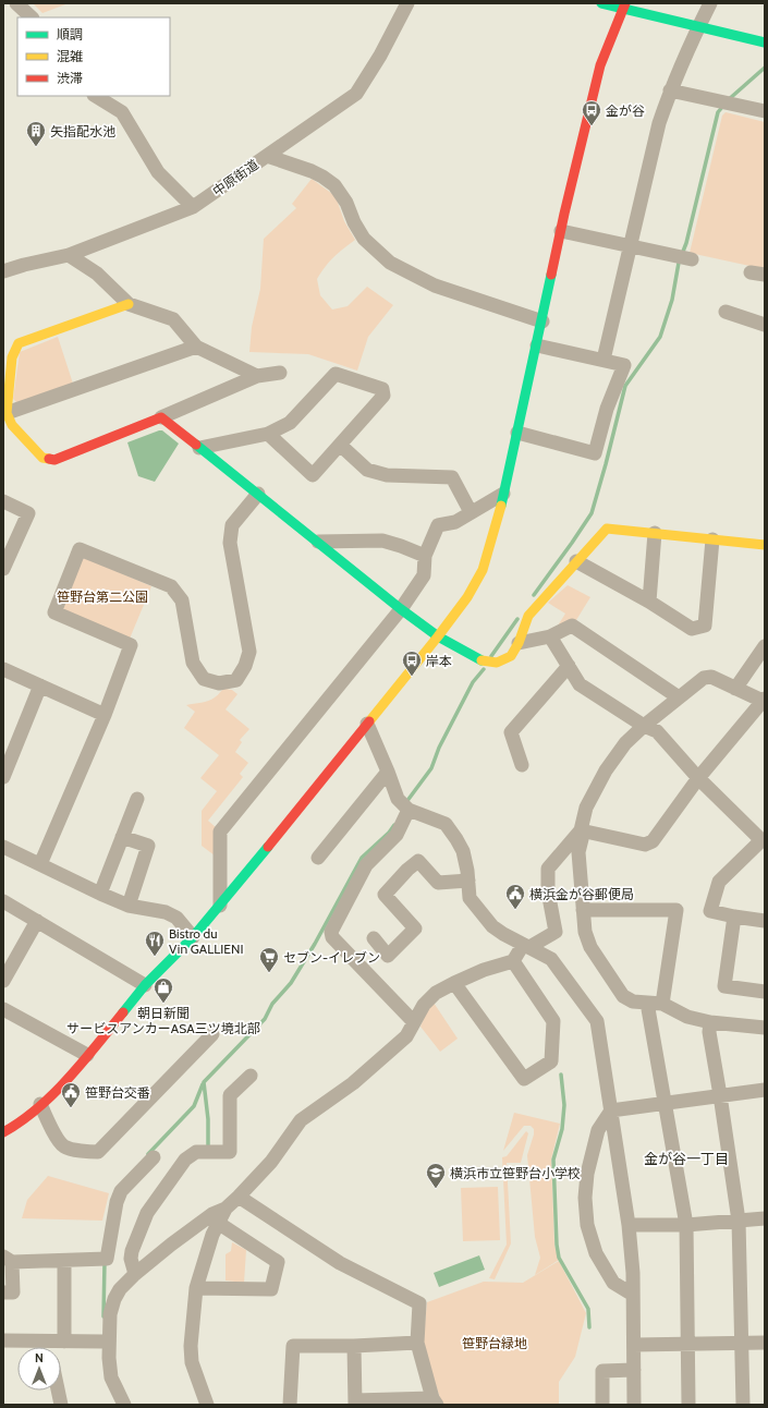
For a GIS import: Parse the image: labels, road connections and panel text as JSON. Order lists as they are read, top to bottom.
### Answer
{
  "streets": {
    "street": ["中原街道"]
  },
  "districts": ["金が谷一丁目"],
  "parks": ["笹野台第二公園", "笹野台緑地"],
  "places": {
    "bus stop": ["金が谷", "岸本"],
    "building": ["矢指配水池"],
    "public building": ["横浜金が谷郵便局", "笹野台交番"],
    "restaurant": ["Bistro du Vin GALLIENI"],
    "supermarket": ["セブン-イレブン"],
    "shop": ["朝日新聞 サービスアンカーASA三ツ境北部"],
    "school or university": ["横浜市立笹野台小学校"]
  },
  "legend": ["順調", "混雑", "渋滞"],
  "north": "top"
}
